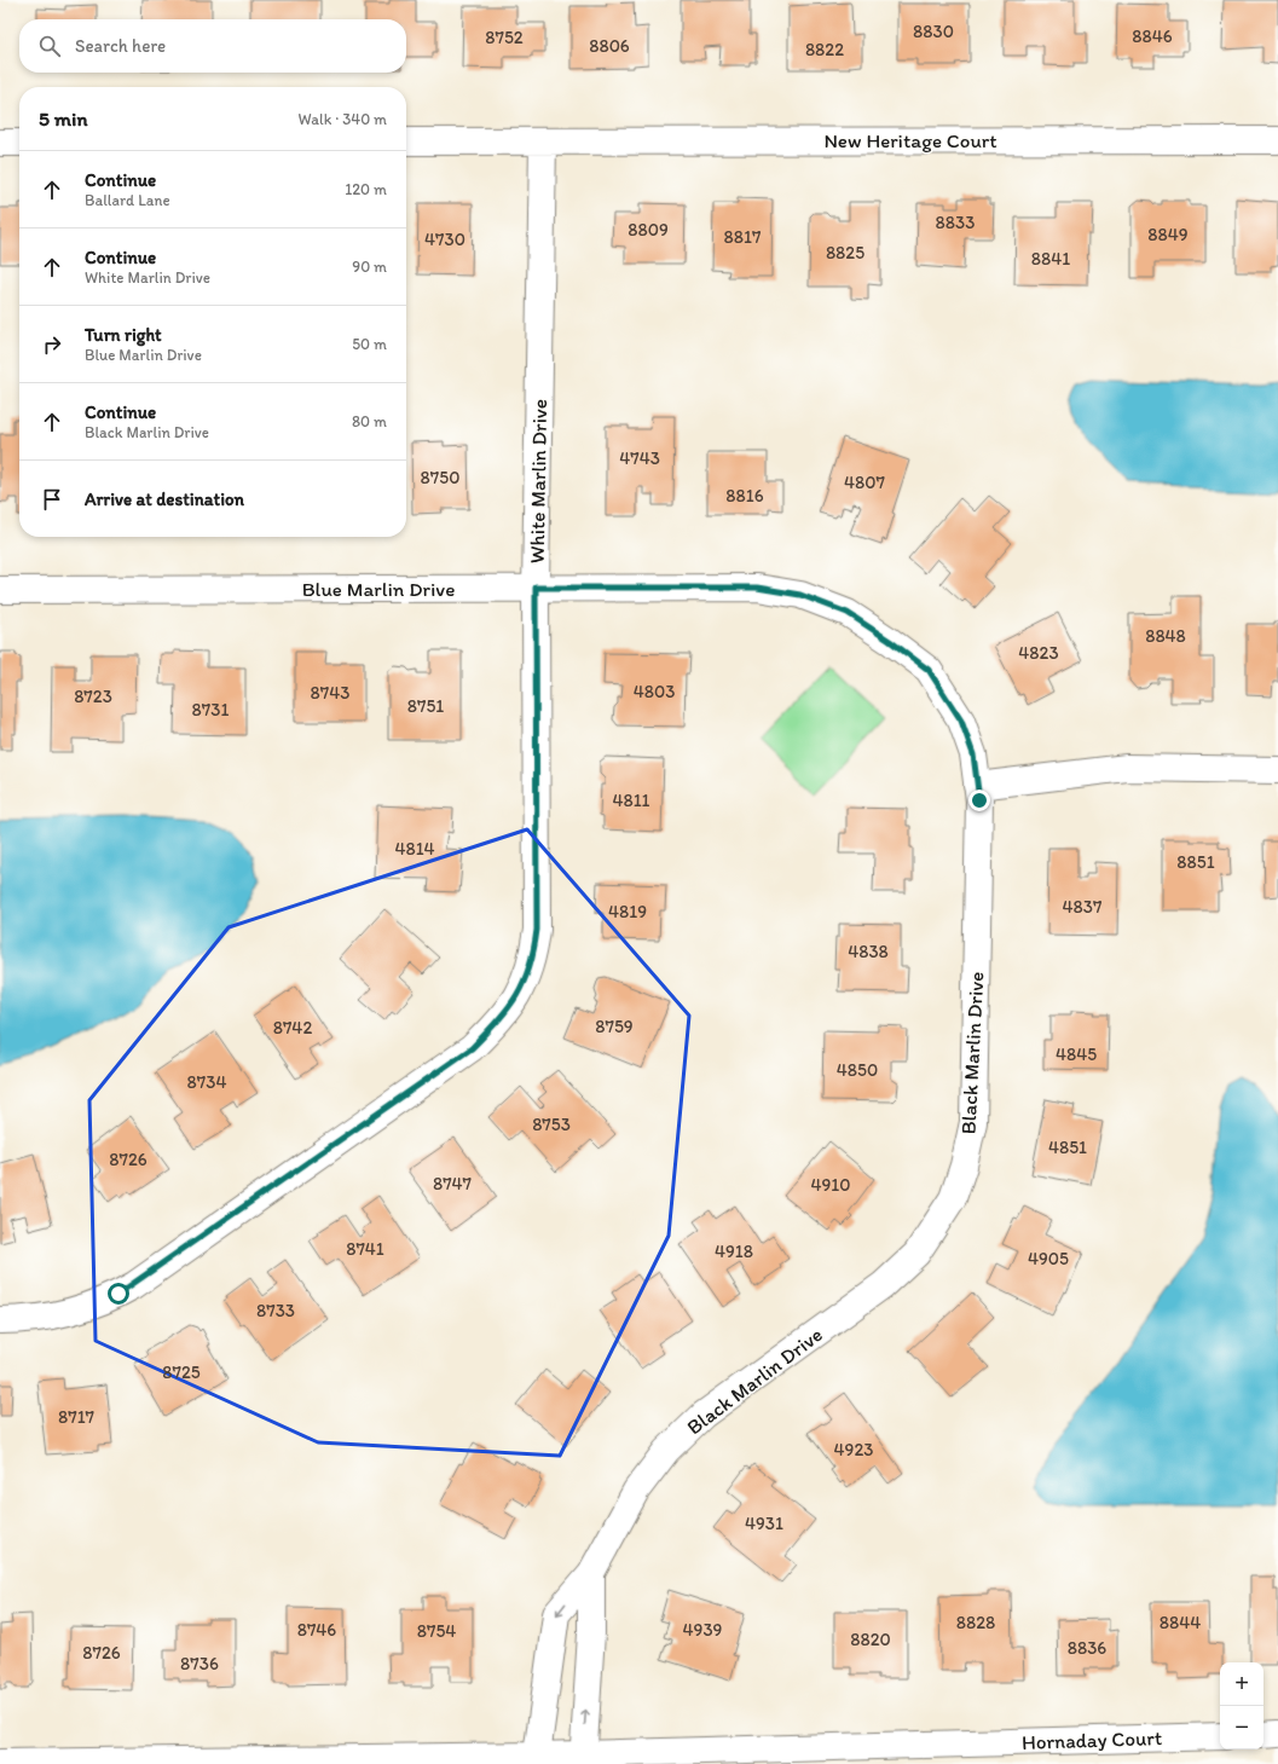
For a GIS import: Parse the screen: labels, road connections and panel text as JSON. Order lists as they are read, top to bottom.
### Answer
{
  "streets": {
    "street": [
      "New Heritage Court",
      "White Marlin Drive",
      "Blue Marlin Drive",
      "Black Marlin Drive",
      "Hornaday Court"
    ]
  },
  "crossings": [
    ["New Heritage Court", "White Marlin Drive"],
    ["White Marlin Drive", "Blue Marlin Drive"],
    ["Blue Marlin Drive", "Black Marlin Drive"],
    ["Black Marlin Drive", "Hornaday Court"]
  ],
  "house_numbers": [
    "8830",
    "8846",
    "8752",
    "8806",
    "8822",
    "8833",
    "8809",
    "8849",
    "8817",
    "4730",
    "8825",
    "8841",
    "4743",
    "8750",
    "4807",
    "8816",
    "8848",
    "4823",
    "4803",
    "8743",
    "8723",
    "8751",
    "8731",
    "4811",
    "4814",
    "8851",
    "4837",
    "4819",
    "4838",
    "8759",
    "8742",
    "4845",
    "4850",
    "8734",
    "8753",
    "4851",
    "8726",
    "8747",
    "4910",
    "8741",
    "4918",
    "4905",
    "8733",
    "8725",
    "8717",
    "4923",
    "4931",
    "8828",
    "8844",
    "8746",
    "4939",
    "8754",
    "8820",
    "8836",
    "8726",
    "8736"
  ],
  "page": {
    "search": "Search here",
    "heading": ["5 min", "Walk · 340 m"],
    "list": [
      ["Continue", "Ballard Lane", "120 m"],
      ["Continue", "White Marlin Drive", "90 m"],
      ["Turn right", "Blue Marlin Drive", "50 m"],
      ["Continue", "Black Marlin Drive", "80 m"],
      "Arrive at destination"
    ],
    "map_buttons": ["+", "−"]
  }
}
